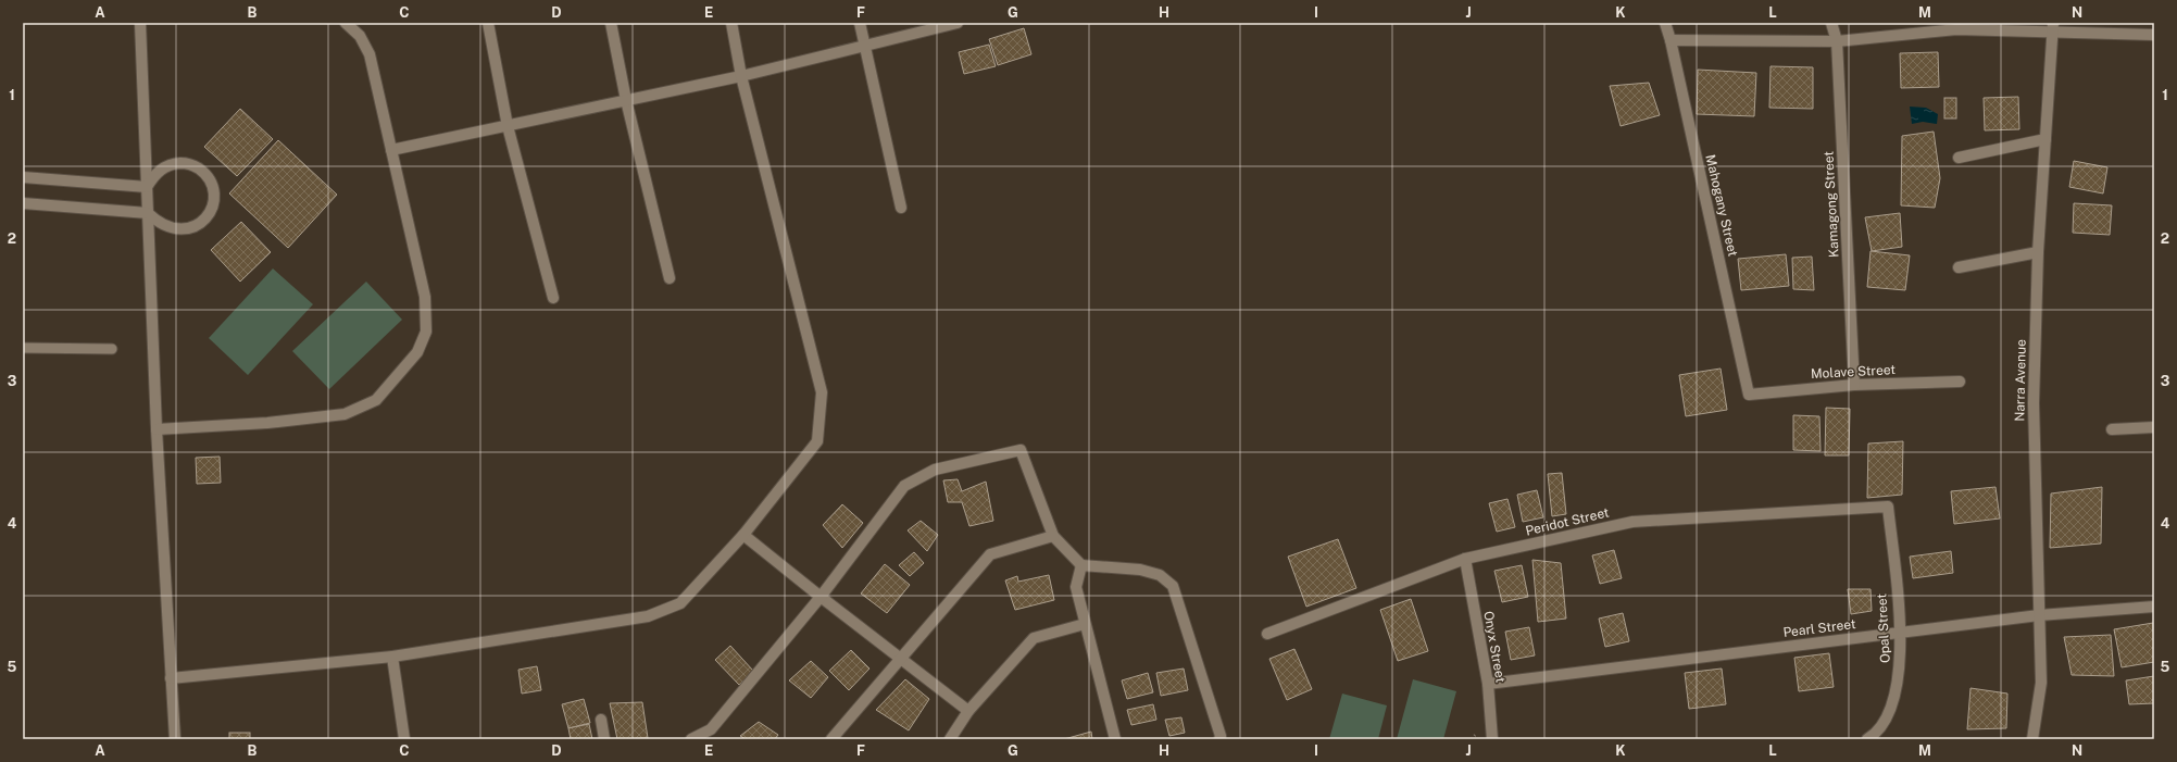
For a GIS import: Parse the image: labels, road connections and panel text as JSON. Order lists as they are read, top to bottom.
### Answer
{
  "streets": {
    "street": [
      "Kamagong Street",
      "Mahogany Street",
      "Molave Street",
      "Narra Avenue",
      "Peridot Street",
      "Pearl Street",
      "Opal Street",
      "Onyx Street"
    ]
  },
  "crossings": [
    ["Kamagong Street", "Molave Street"],
    ["Mahogany Street", "Molave Street"],
    ["Narra Avenue", "Pearl Street"],
    ["Peridot Street", "Opal Street"],
    ["Peridot Street", "Onyx Street"],
    ["Pearl Street", "Opal Street"],
    ["Pearl Street", "Onyx Street"]
  ],
  "grid": {
    "columns": [
      "A",
      "B",
      "C",
      "D",
      "E",
      "F",
      "G",
      "H",
      "I",
      "J",
      "K",
      "L",
      "M",
      "N"
    ],
    "rows": [
      "1",
      "2",
      "3",
      "4",
      "5"
    ]
  }
}
